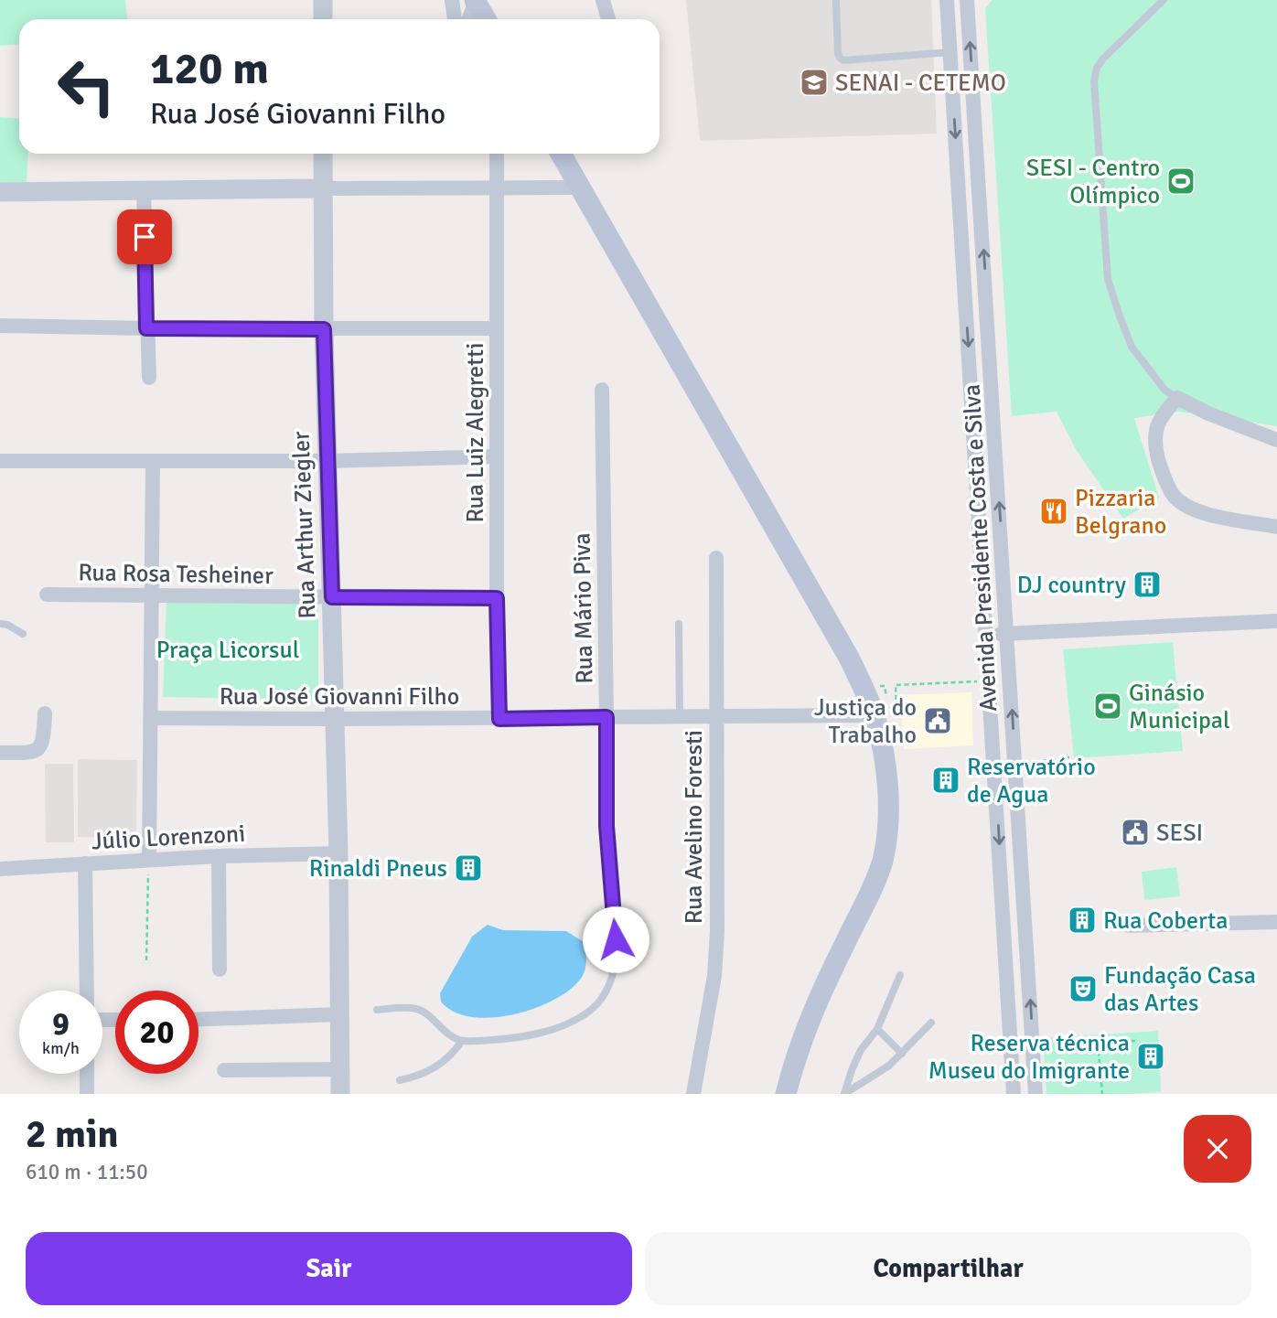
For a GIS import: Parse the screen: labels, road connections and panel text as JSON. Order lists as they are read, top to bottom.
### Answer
{
  "streets": {
    "street": [
      "Rua Luiz Alegretti",
      "Rua Arthur Ziegler",
      "Avenida Presidente Costa e Silva",
      "Rua Rosa Tesheiner",
      "Rua Mário Piva",
      "Rua José Giovanni Filho",
      "Rua Avelino Foresti",
      "Júlio Lorenzoni"
    ]
  },
  "crossings": [
    ["Rua Luiz Alegretti", "Rua Rosa Tesheiner"],
    ["Rua Luiz Alegretti", "Rua José Giovanni Filho"],
    ["Rua Arthur Ziegler", "Rua Rosa Tesheiner"],
    ["Rua Arthur Ziegler", "Rua José Giovanni Filho"],
    ["Rua Arthur Ziegler", "Júlio Lorenzoni"],
    ["Rua Mário Piva", "Rua José Giovanni Filho"],
    ["Rua José Giovanni Filho", "Rua Avelino Foresti"]
  ],
  "parks": ["Praça Licorsul"],
  "places": {
    "school or university": ["SENAI - CETEMO"],
    "sports": ["SESI - Centro Olímpico", "Ginásio Municipal"],
    "restaurant": ["Pizzaria Belgrano"],
    "building": [
      "DJ country",
      "Reservatório de Agua",
      "Rinaldi Pneus",
      "Rua Coberta",
      "Reserva técnica Museu do Imigrante"
    ],
    "public building": ["Justiça do Trabalho", "SESI"],
    "theatre": ["Fundação Casa das Artes"]
  },
  "page": {
    "turn": ["120 m", "Rua José Giovanni Filho"],
    "speed": "9 km/h",
    "limit": "20",
    "heading": ["2 min", "610 m · 11:50"],
    "buttons": ["Sair", "Compartilhar"]
  }
}
